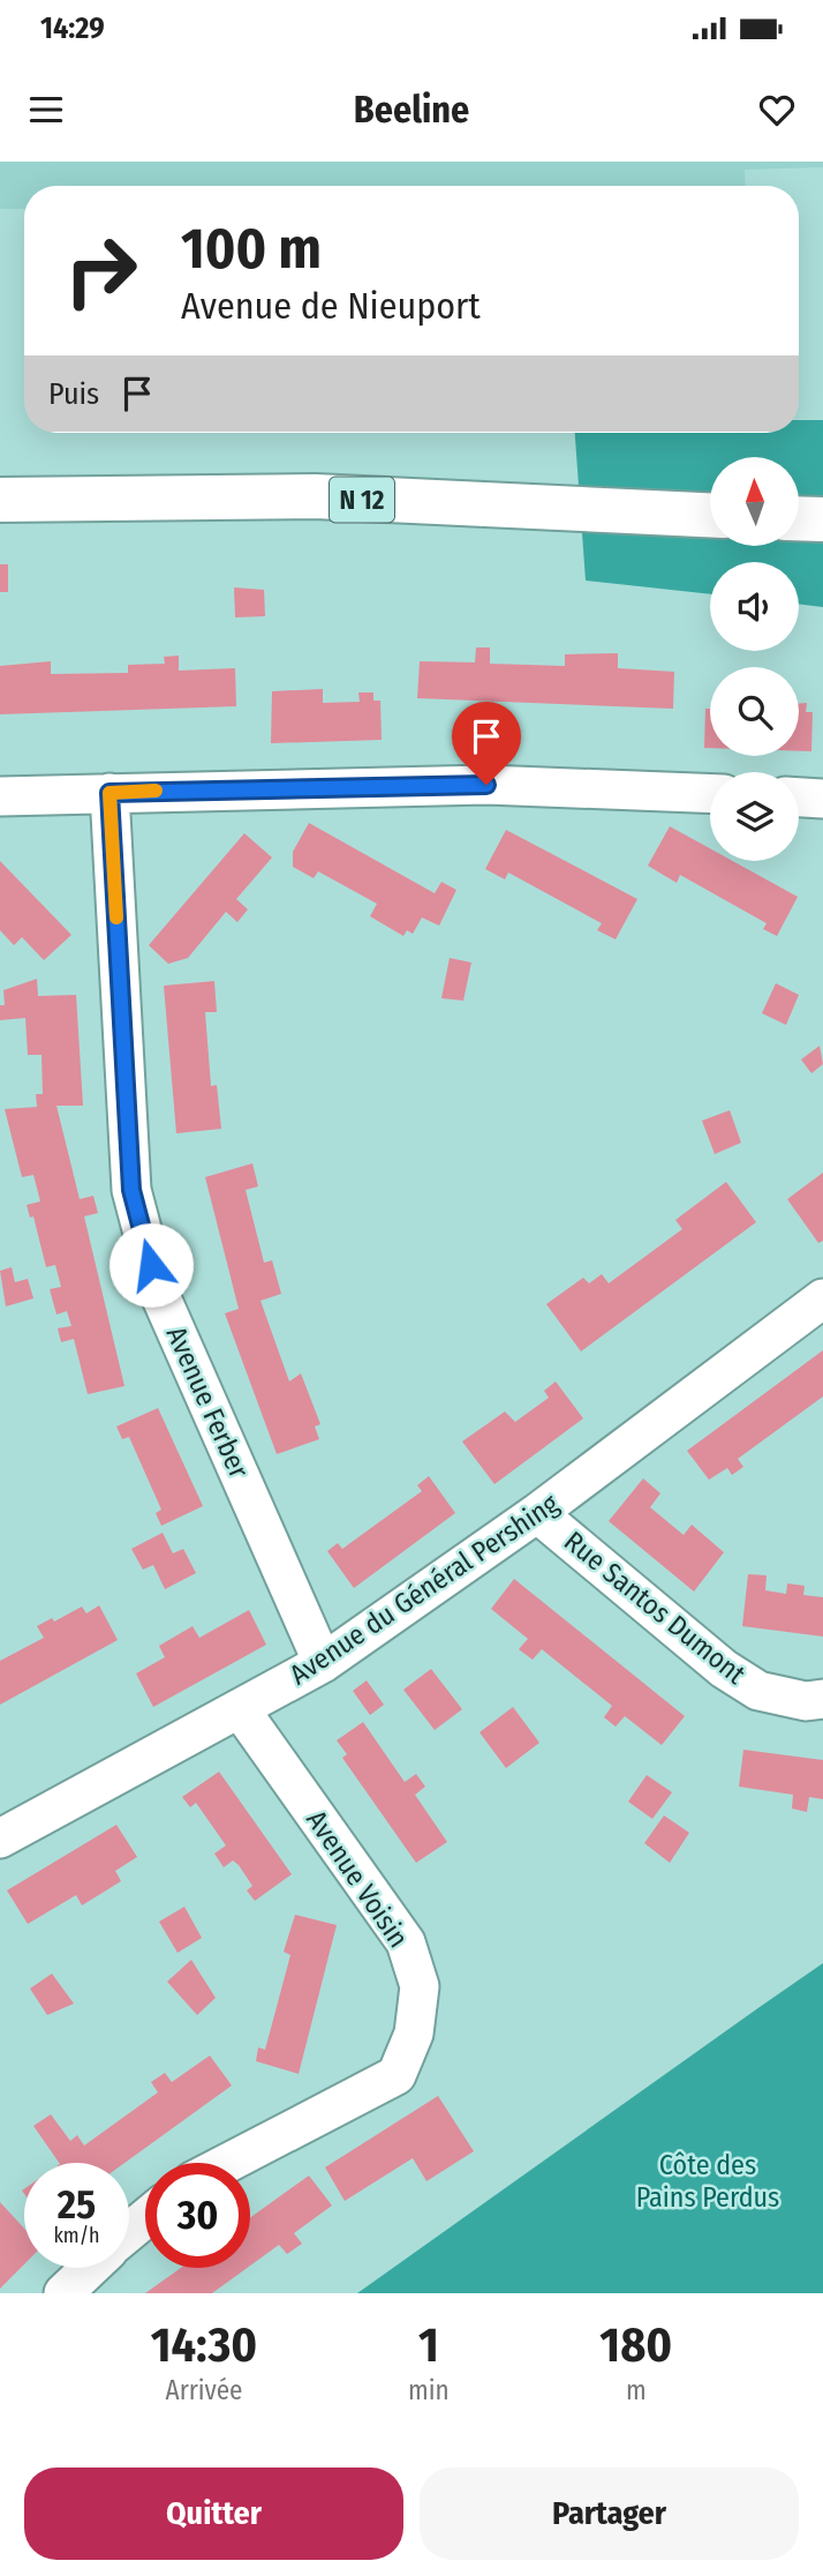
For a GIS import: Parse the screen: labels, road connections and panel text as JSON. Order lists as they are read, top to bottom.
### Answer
{
  "streets": {
    "main road": ["N 12"],
    "street": [
      "Avenue Ferber",
      "Avenue du Général Pershing",
      "Rue Santos Dumont",
      "Avenue Voisin"
    ]
  },
  "crossings": [
    ["Avenue Ferber", "Avenue du Général Pershing"],
    ["Avenue du Général Pershing", "Rue Santos Dumont"],
    ["Avenue du Général Pershing", "Avenue Voisin"]
  ],
  "parks": ["Côte des Pains Perdus"],
  "north": "top",
  "page": {
    "status": "14:29",
    "header": "Beeline",
    "turn": ["100 m", "Avenue de Nieuport"],
    "then": "Puis",
    "speed": "25 km/h",
    "limit": "30",
    "eta": [
      "14:30",
      "Arrivée",
      "1",
      "min",
      "180",
      "m"
    ],
    "buttons": ["Quitter", "Partager"]
  }
}
